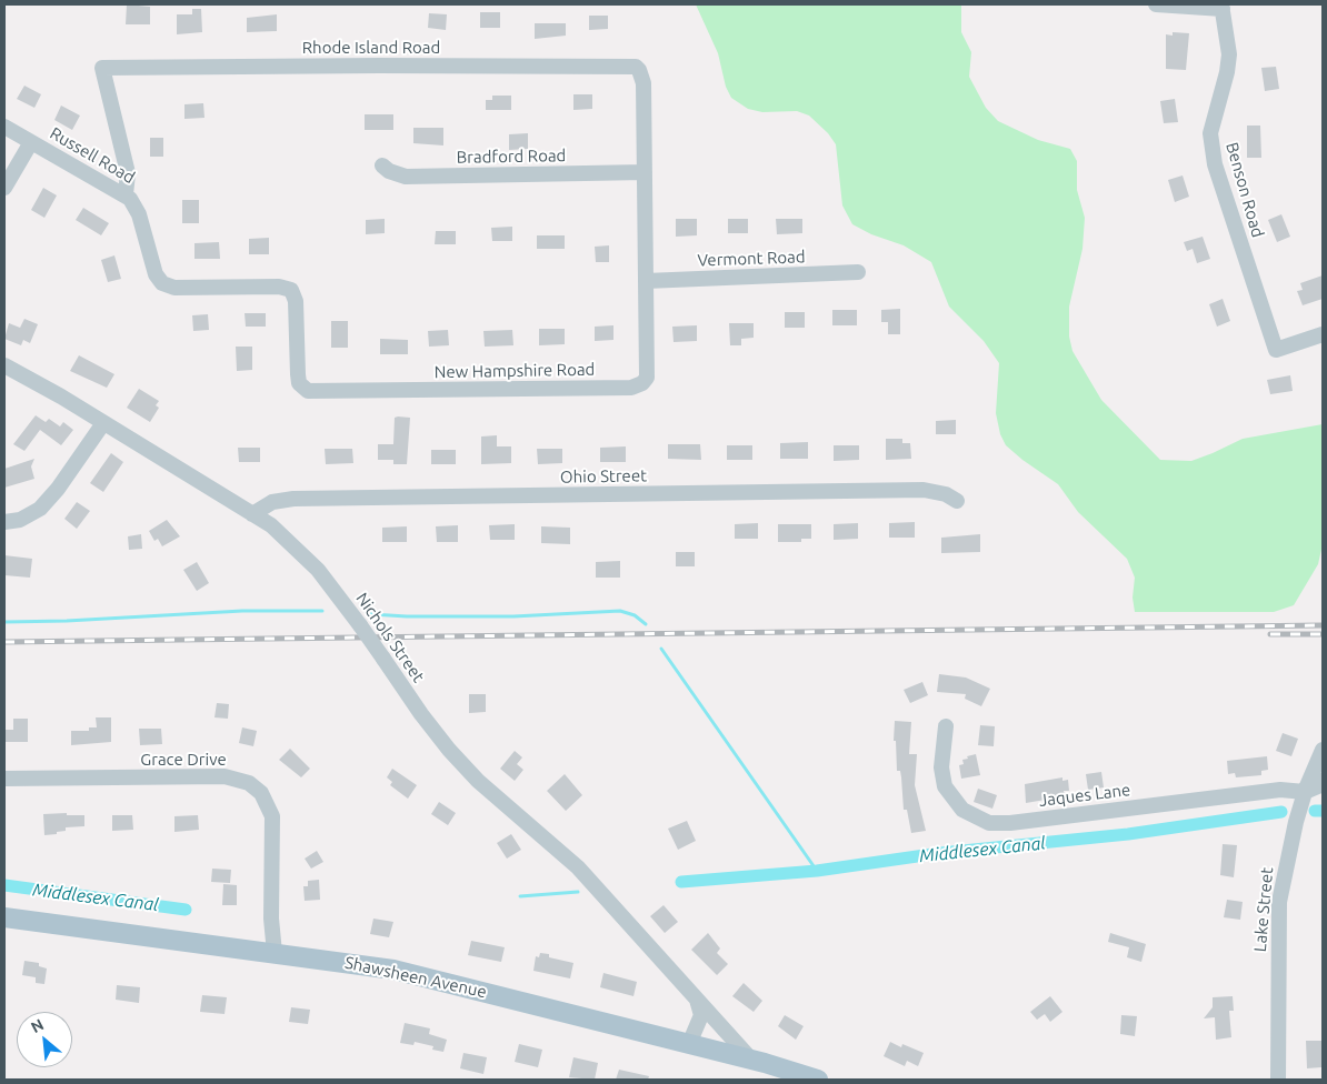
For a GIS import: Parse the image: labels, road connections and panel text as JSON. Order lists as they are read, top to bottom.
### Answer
{
  "streets": {
    "main road": ["Shawsheen Avenue"],
    "street": [
      "Rhode Island Road",
      "Russell Road",
      "Bradford Road",
      "Benson Road",
      "Vermont Road",
      "New Hampshire Road",
      "Ohio Street",
      "Nichols Street",
      "Grace Drive",
      "Jaques Lane",
      "Lake Street"
    ]
  },
  "crossings": [
    ["Rhode Island Road", "Russell Road"],
    ["Rhode Island Road", "New Hampshire Road"],
    ["Russell Road", "New Hampshire Road"],
    ["Bradford Road", "New Hampshire Road"],
    ["Vermont Road", "New Hampshire Road"],
    ["Ohio Street", "Nichols Street"],
    ["Nichols Street", "Shawsheen Avenue"],
    ["Grace Drive", "Shawsheen Avenue"],
    ["Jaques Lane", "Lake Street"]
  ],
  "water": ["Middlesex Canal"],
  "north": "top left"
}
